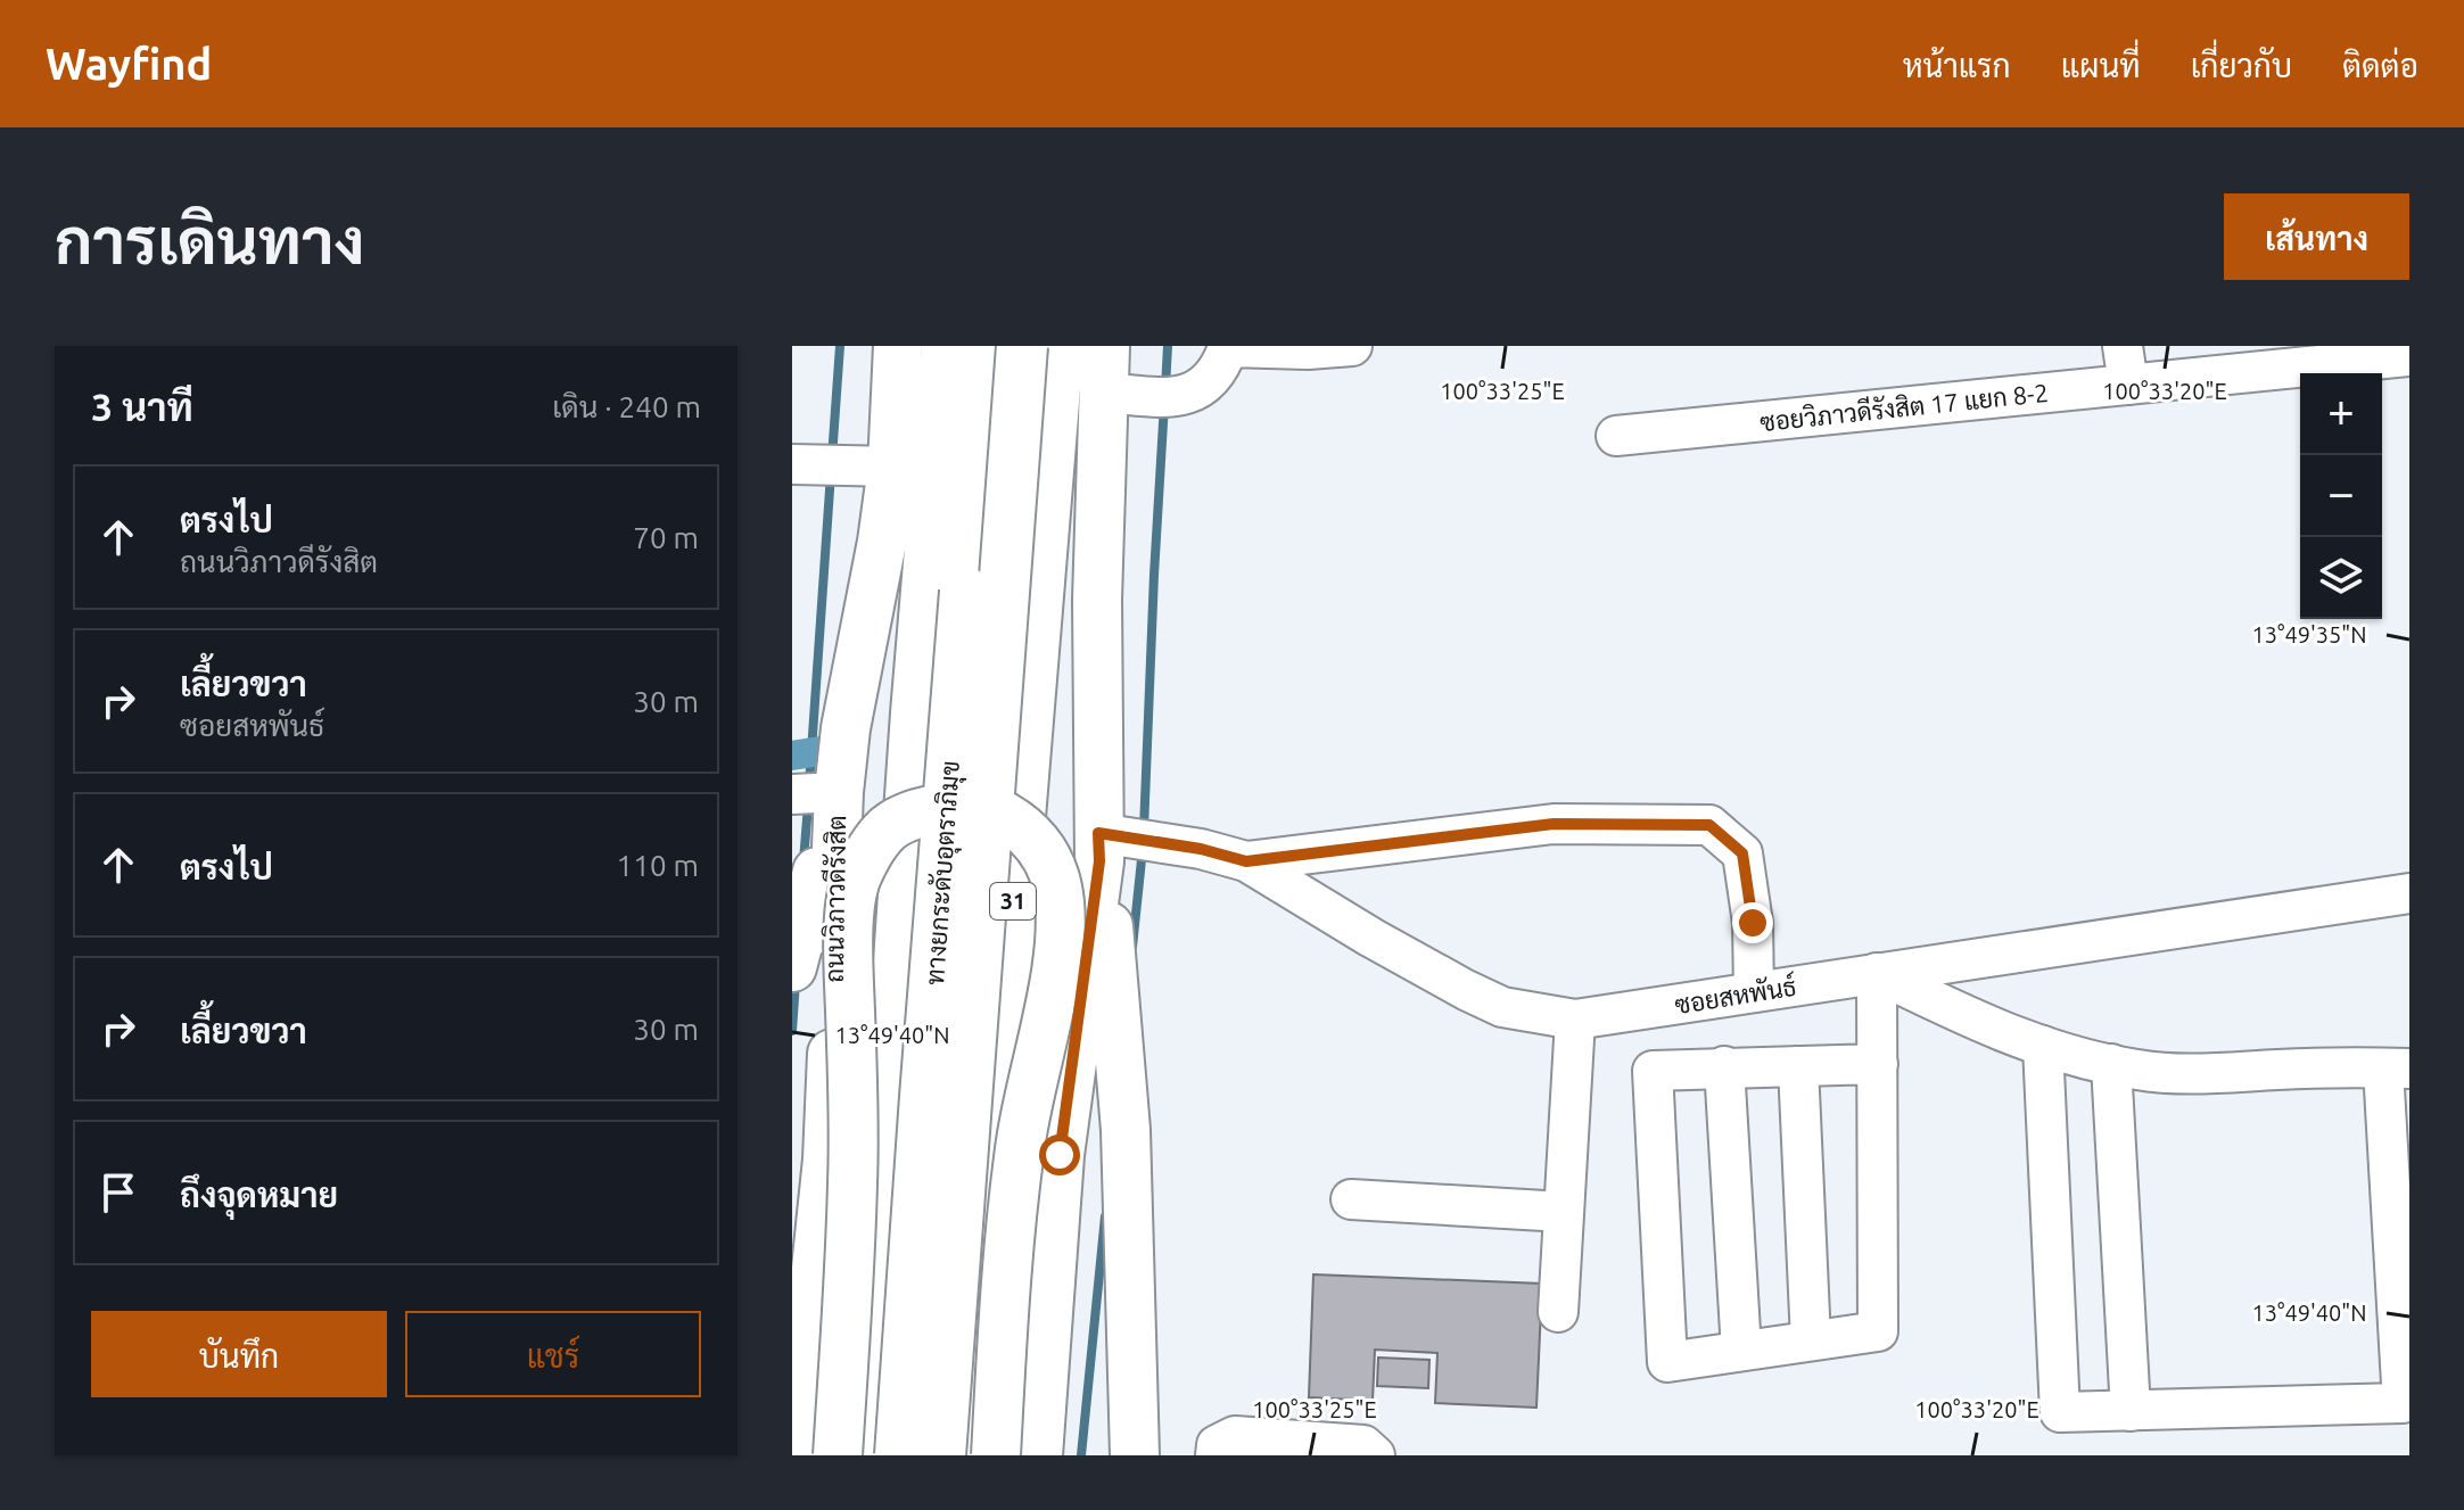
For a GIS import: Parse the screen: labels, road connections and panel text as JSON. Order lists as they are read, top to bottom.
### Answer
{
  "streets": {
    "highway": ["ทางยกระดับอุตราภิมุข", "31"],
    "main road": ["ถนนวิภาวดีรังสิต"],
    "street": ["ซอยวิภาวดีรังสิต 17 แยก 8-2", "ซอยสหพันธ์"]
  },
  "page": {
    "header": "Wayfind",
    "nav": [
      "หน้าแรก",
      "แผนที่",
      "เกี่ยวกับ",
      "ติดต่อ"
    ],
    "buttons": [
      "เส้นทาง",
      ["บันทึก", "แชร์"]
    ],
    "title": "การเดินทาง",
    "heading": ["3 นาที", "เดิน · 240 m"],
    "map_buttons": ["+", "−"],
    "list": [
      ["ตรงไป", "ถนนวิภาวดีรังสิต", "70 m"],
      ["เลี้ยวขวา", "ซอยสหพันธ์", "30 m"],
      ["ตรงไป", "110 m"],
      ["เลี้ยวขวา", "30 m"],
      "ถึงจุดหมาย"
    ]
  },
  "coordinates": [
    "100°33'25\"E",
    "100°33'20\"E",
    "13°49'35\"N",
    "13°49'40\"N"
  ]
}
